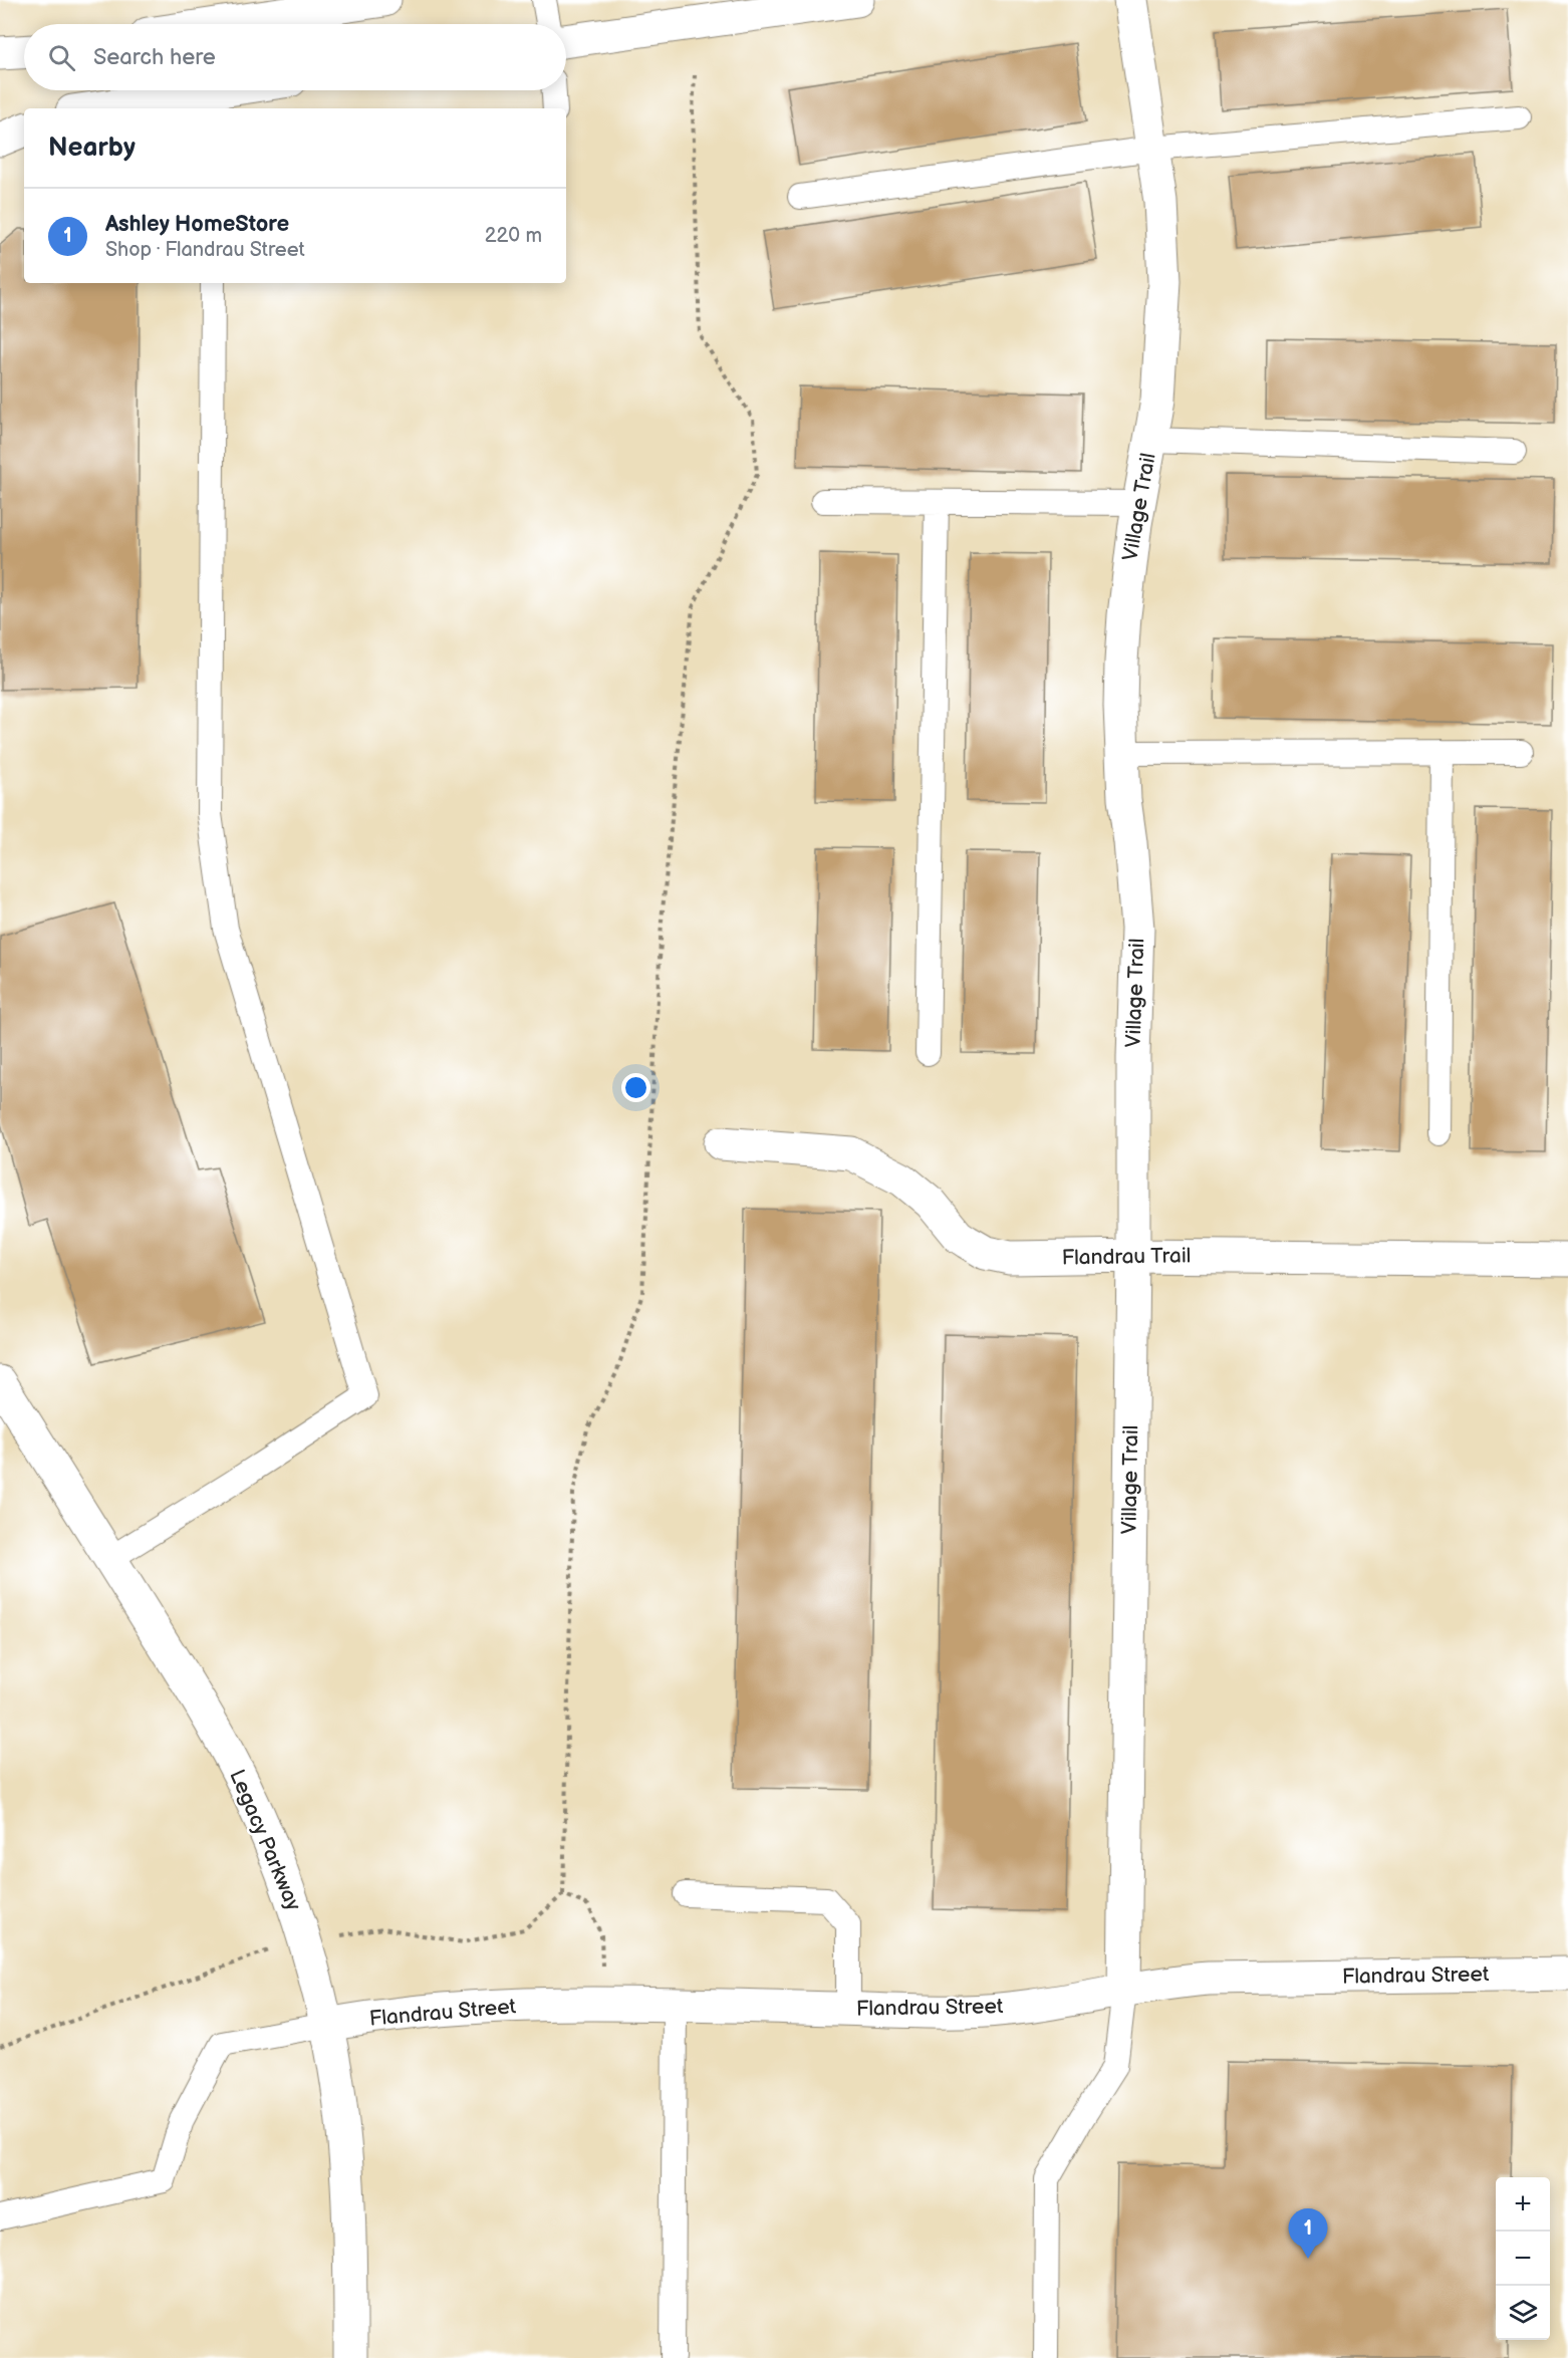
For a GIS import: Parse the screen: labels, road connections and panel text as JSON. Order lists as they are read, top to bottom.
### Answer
{
  "streets": {
    "street": [
      "Village Trail",
      "Flandrau Trail",
      "Legacy Parkway",
      "Flandrau Street"
    ]
  },
  "crossings": [
    ["Village Trail", "Flandrau Trail"],
    ["Village Trail", "Flandrau Street"],
    ["Legacy Parkway", "Flandrau Street"]
  ],
  "page": {
    "search": "Search here",
    "heading": "Nearby",
    "list": [
      {
        "mark": "1",
        "name": "Ashley HomeStore",
        "note": "Shop · Flandrau Street",
        "value": "220 m"
      }
    ],
    "map_buttons": ["+", "−"],
    "pins": "1"
  }
}
